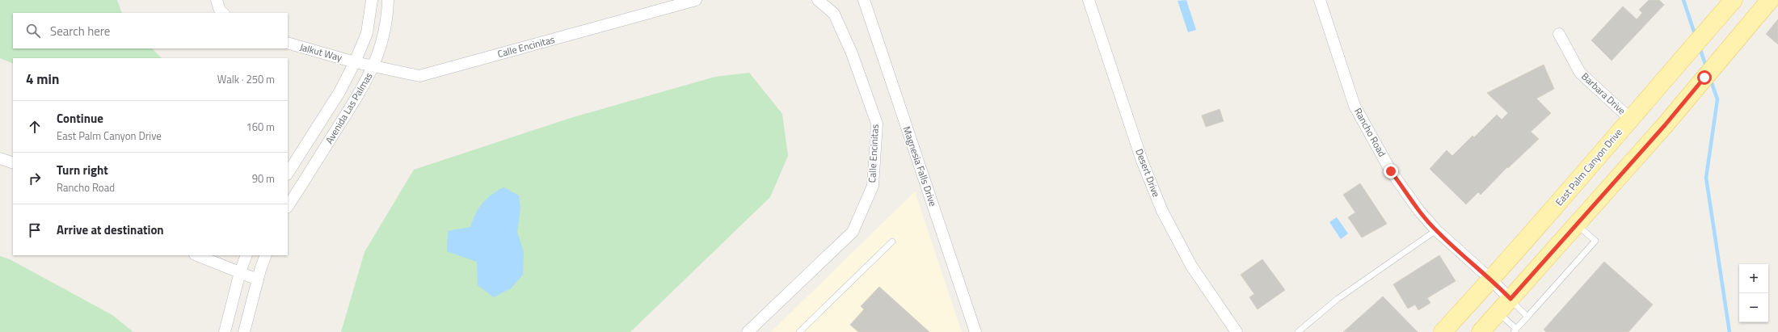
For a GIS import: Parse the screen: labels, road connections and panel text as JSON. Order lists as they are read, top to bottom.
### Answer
{
  "streets": {
    "main road": ["East Palm Canyon Drive"],
    "street": [
      "Calle Encinitas",
      "Jalkut Way",
      "Barbara Drive",
      "Avenida Las Palmas",
      "Rancho Road",
      "Magnesia Falls Drive",
      "Desert Drive"
    ]
  },
  "crossings": [
    ["Calle Encinitas", "Jalkut Way"],
    ["Calle Encinitas", "Avenida Las Palmas"],
    ["Jalkut Way", "Avenida Las Palmas"],
    ["Barbara Drive", "East Palm Canyon Drive"],
    ["Rancho Road", "East Palm Canyon Drive"]
  ],
  "page": {
    "search": "Search here",
    "heading": ["4 min", "Walk · 250 m"],
    "list": [
      ["Continue", "East Palm Canyon Drive", "160 m"],
      ["Turn right", "Rancho Road", "90 m"],
      "Arrive at destination"
    ],
    "map_buttons": ["+", "−"]
  }
}
